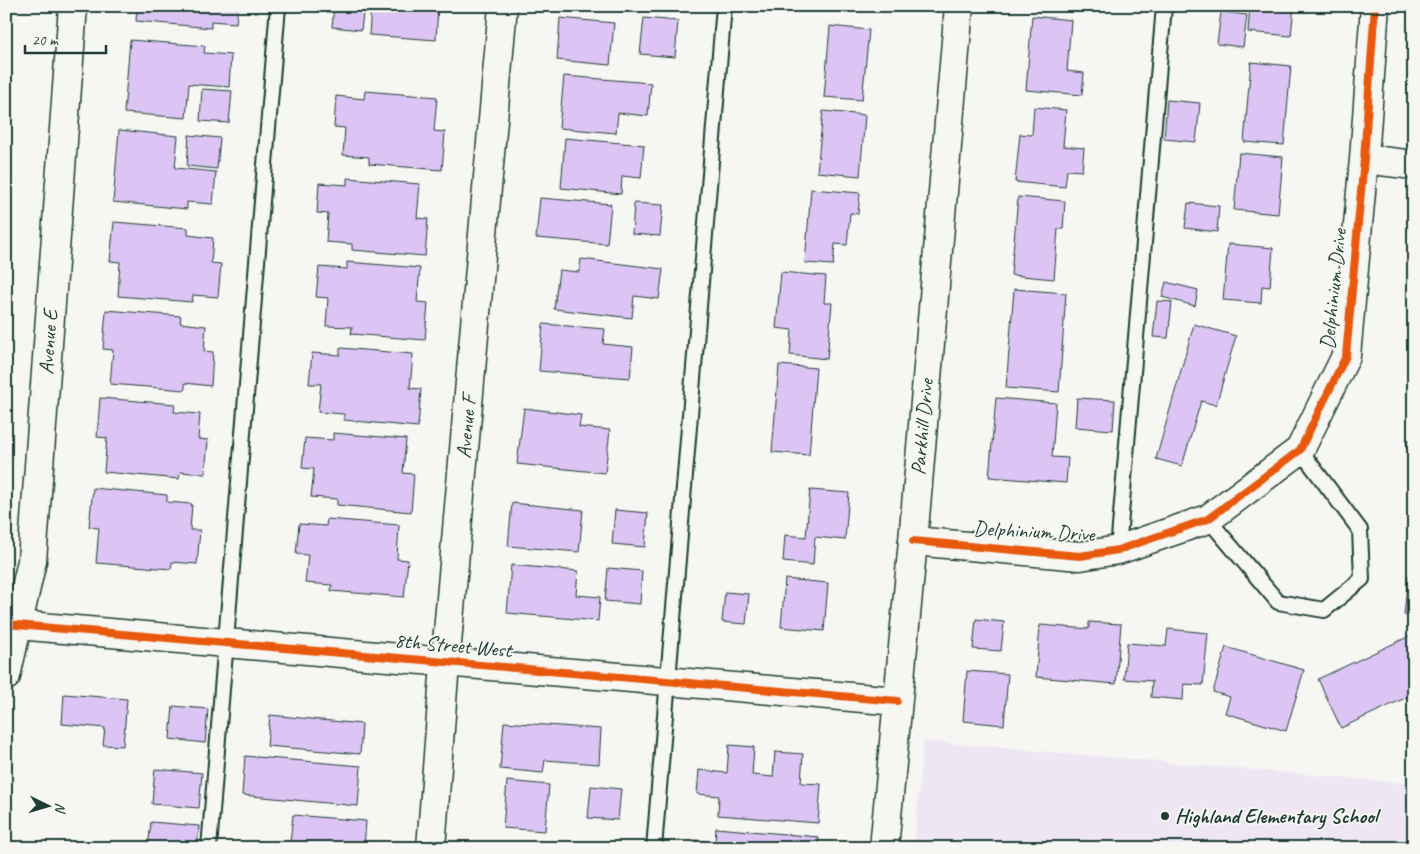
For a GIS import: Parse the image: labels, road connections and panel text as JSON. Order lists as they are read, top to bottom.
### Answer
{
  "streets": {
    "street": [
      "Delphinium Drive",
      "Avenue E",
      "Avenue F",
      "Parkhill Drive",
      "8th Street West"
    ]
  },
  "crossings": [
    ["Delphinium Drive", "Parkhill Drive"],
    ["Avenue E", "8th Street West"],
    ["Avenue F", "8th Street West"],
    ["Parkhill Drive", "8th Street West"]
  ],
  "places": ["Highland Elementary School"],
  "scale_bar": "20 m",
  "north": "right"
}
